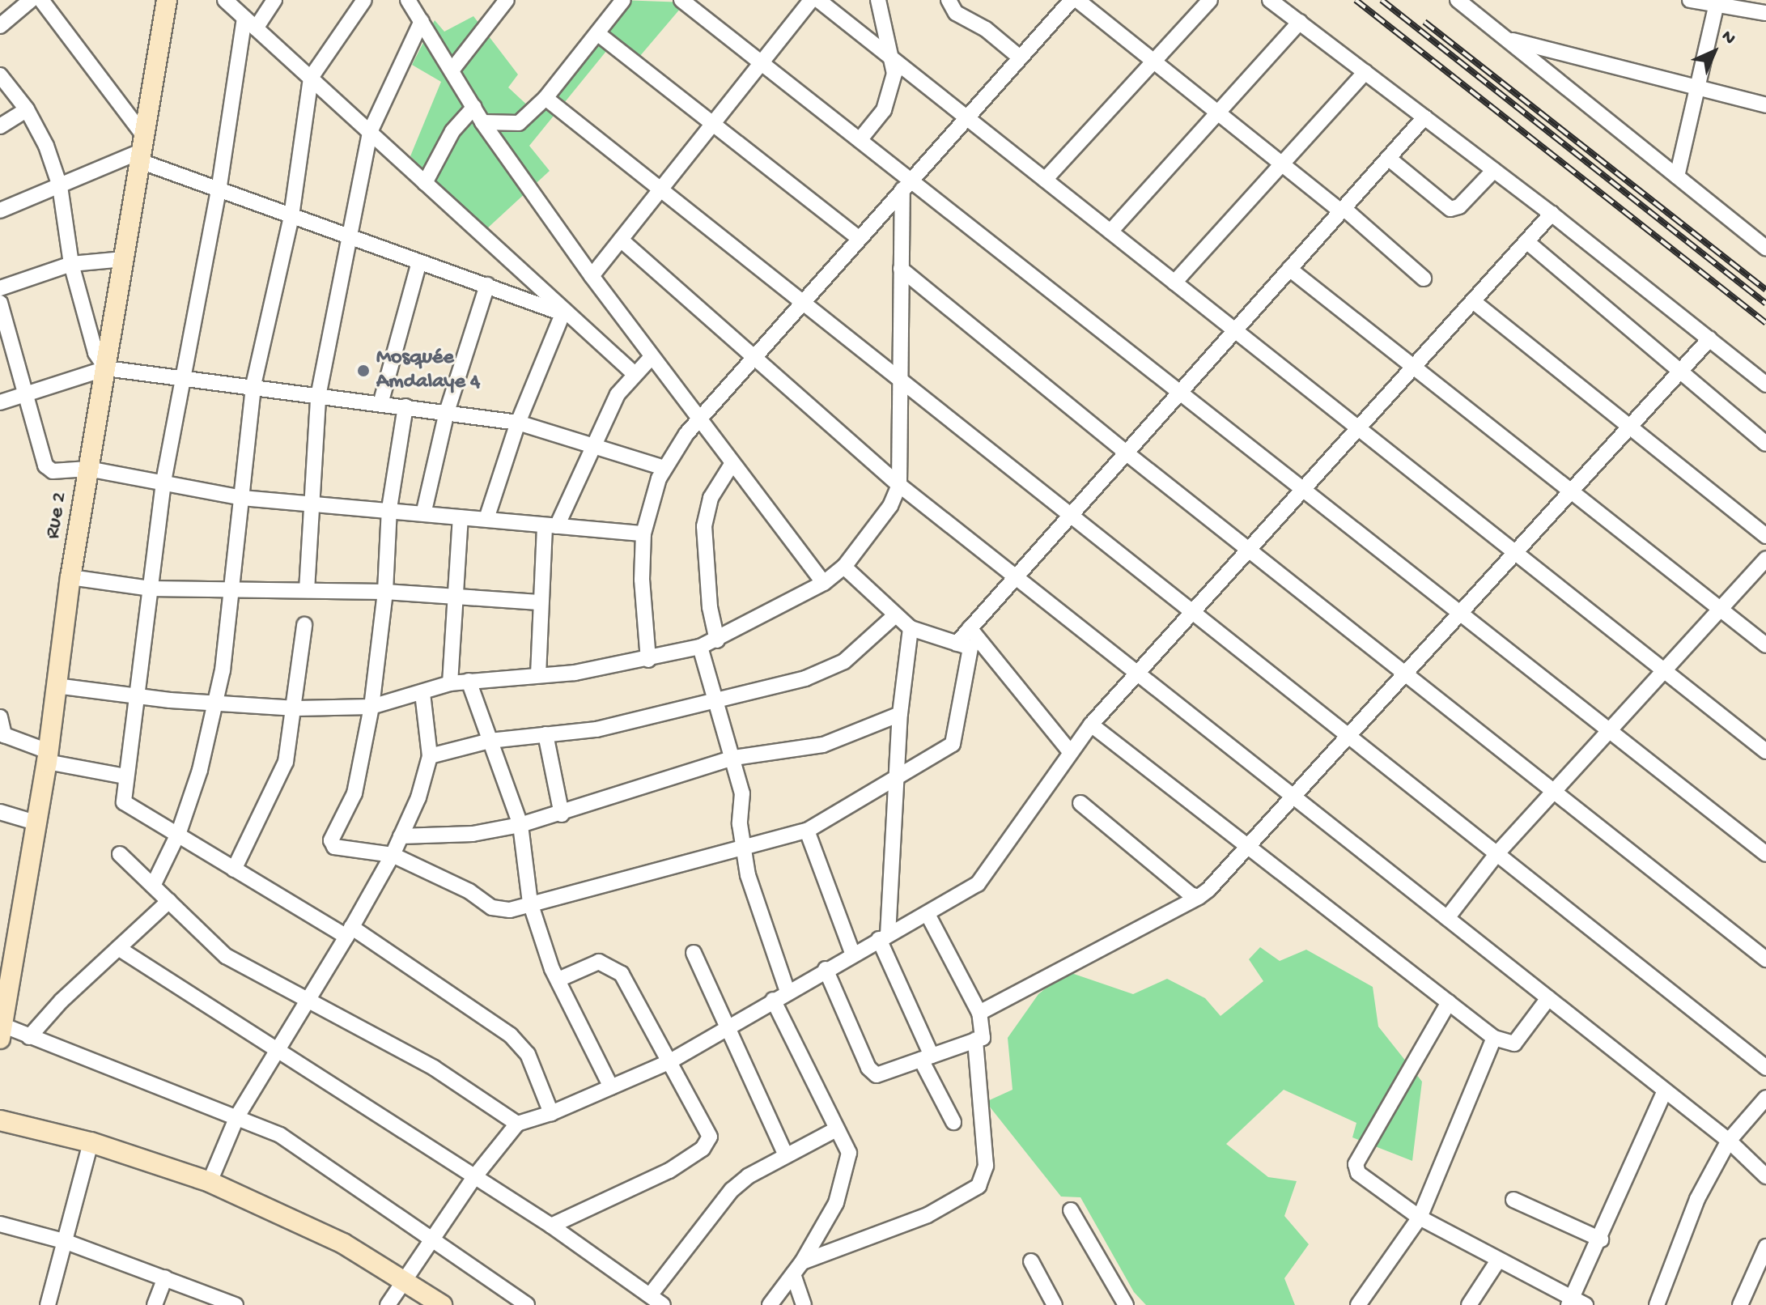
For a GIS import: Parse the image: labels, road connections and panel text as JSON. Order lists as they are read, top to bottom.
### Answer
{
  "streets": {
    "street": ["Rue 2"]
  },
  "places": ["Mosquée Amdalaye 4"],
  "north": "top right"
}
